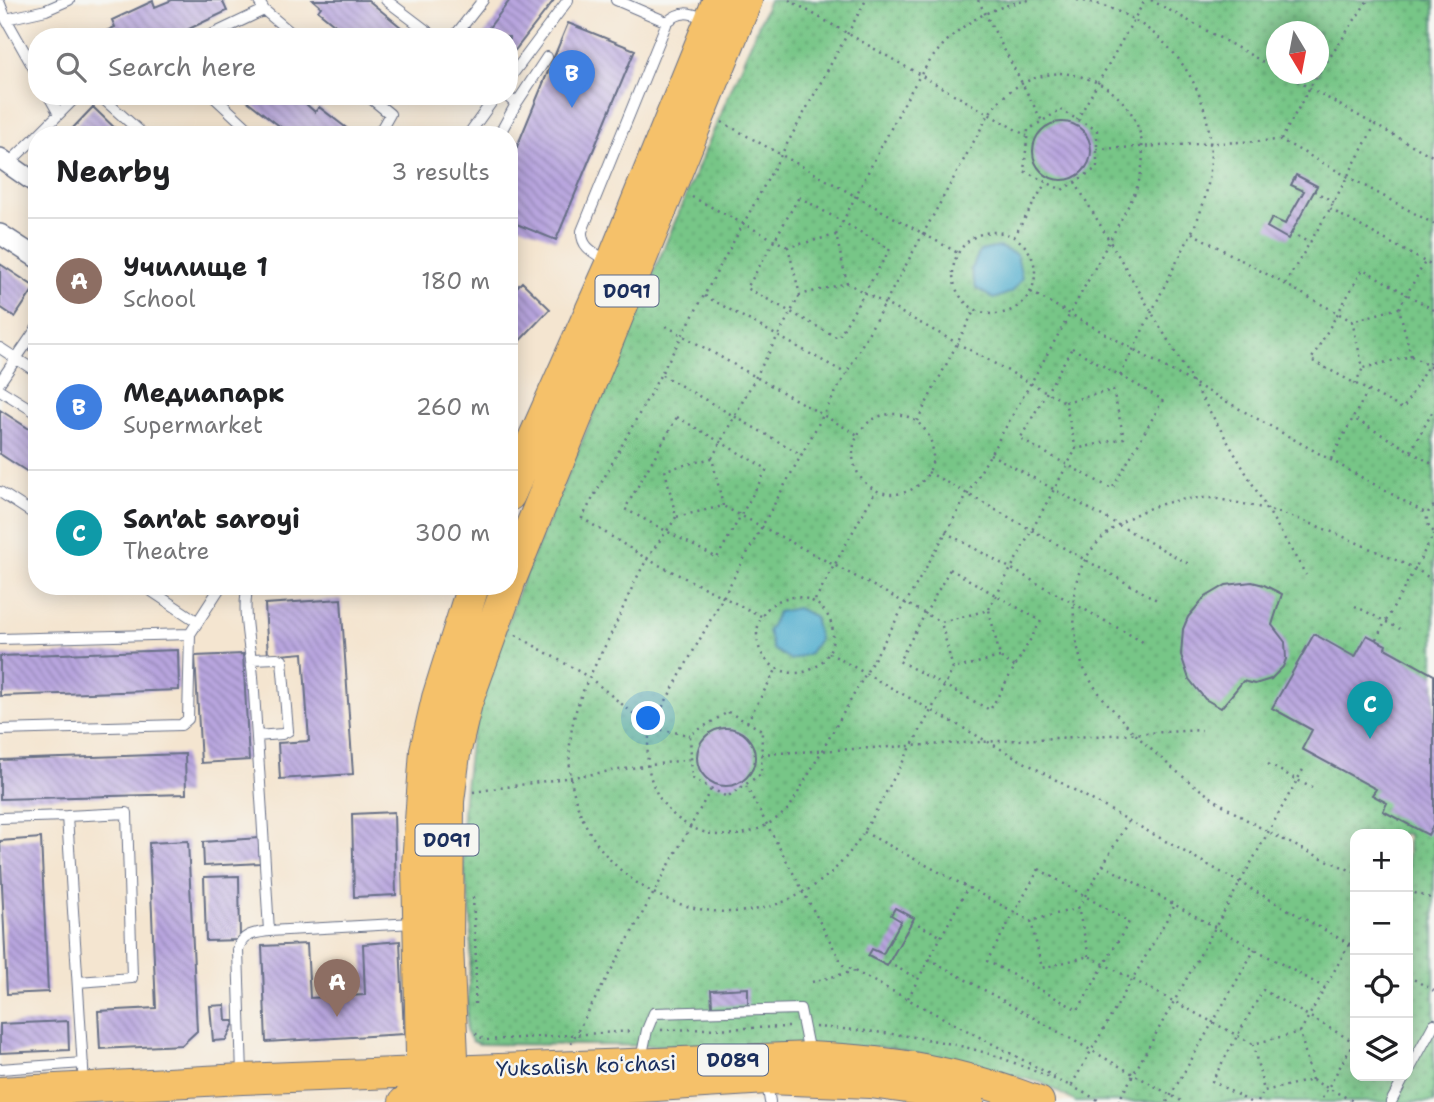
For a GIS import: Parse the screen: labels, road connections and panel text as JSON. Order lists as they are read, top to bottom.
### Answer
{
  "streets": {
    "highway": ["D091"],
    "main road": ["D089", "Yuksalish koʻchasi"]
  },
  "crossings": [
    ["D091", "D089"],
    ["D091", "Yuksalish koʻchasi"],
    ["D089", "Yuksalish koʻchasi"]
  ],
  "north": "bottom",
  "page": {
    "search": "Search here",
    "pins": ["B", "C", "A"],
    "heading": ["Nearby", "3 results"],
    "list": [
      {
        "mark": "A",
        "name": "Училище 1",
        "note": "School",
        "value": "180 m"
      },
      {
        "mark": "B",
        "name": "Медиапарк",
        "note": "Supermarket",
        "value": "260 m"
      },
      {
        "mark": "C",
        "name": "San'at saroyi",
        "note": "Theatre",
        "value": "300 m"
      }
    ],
    "map_buttons": ["+", "−"]
  }
}
